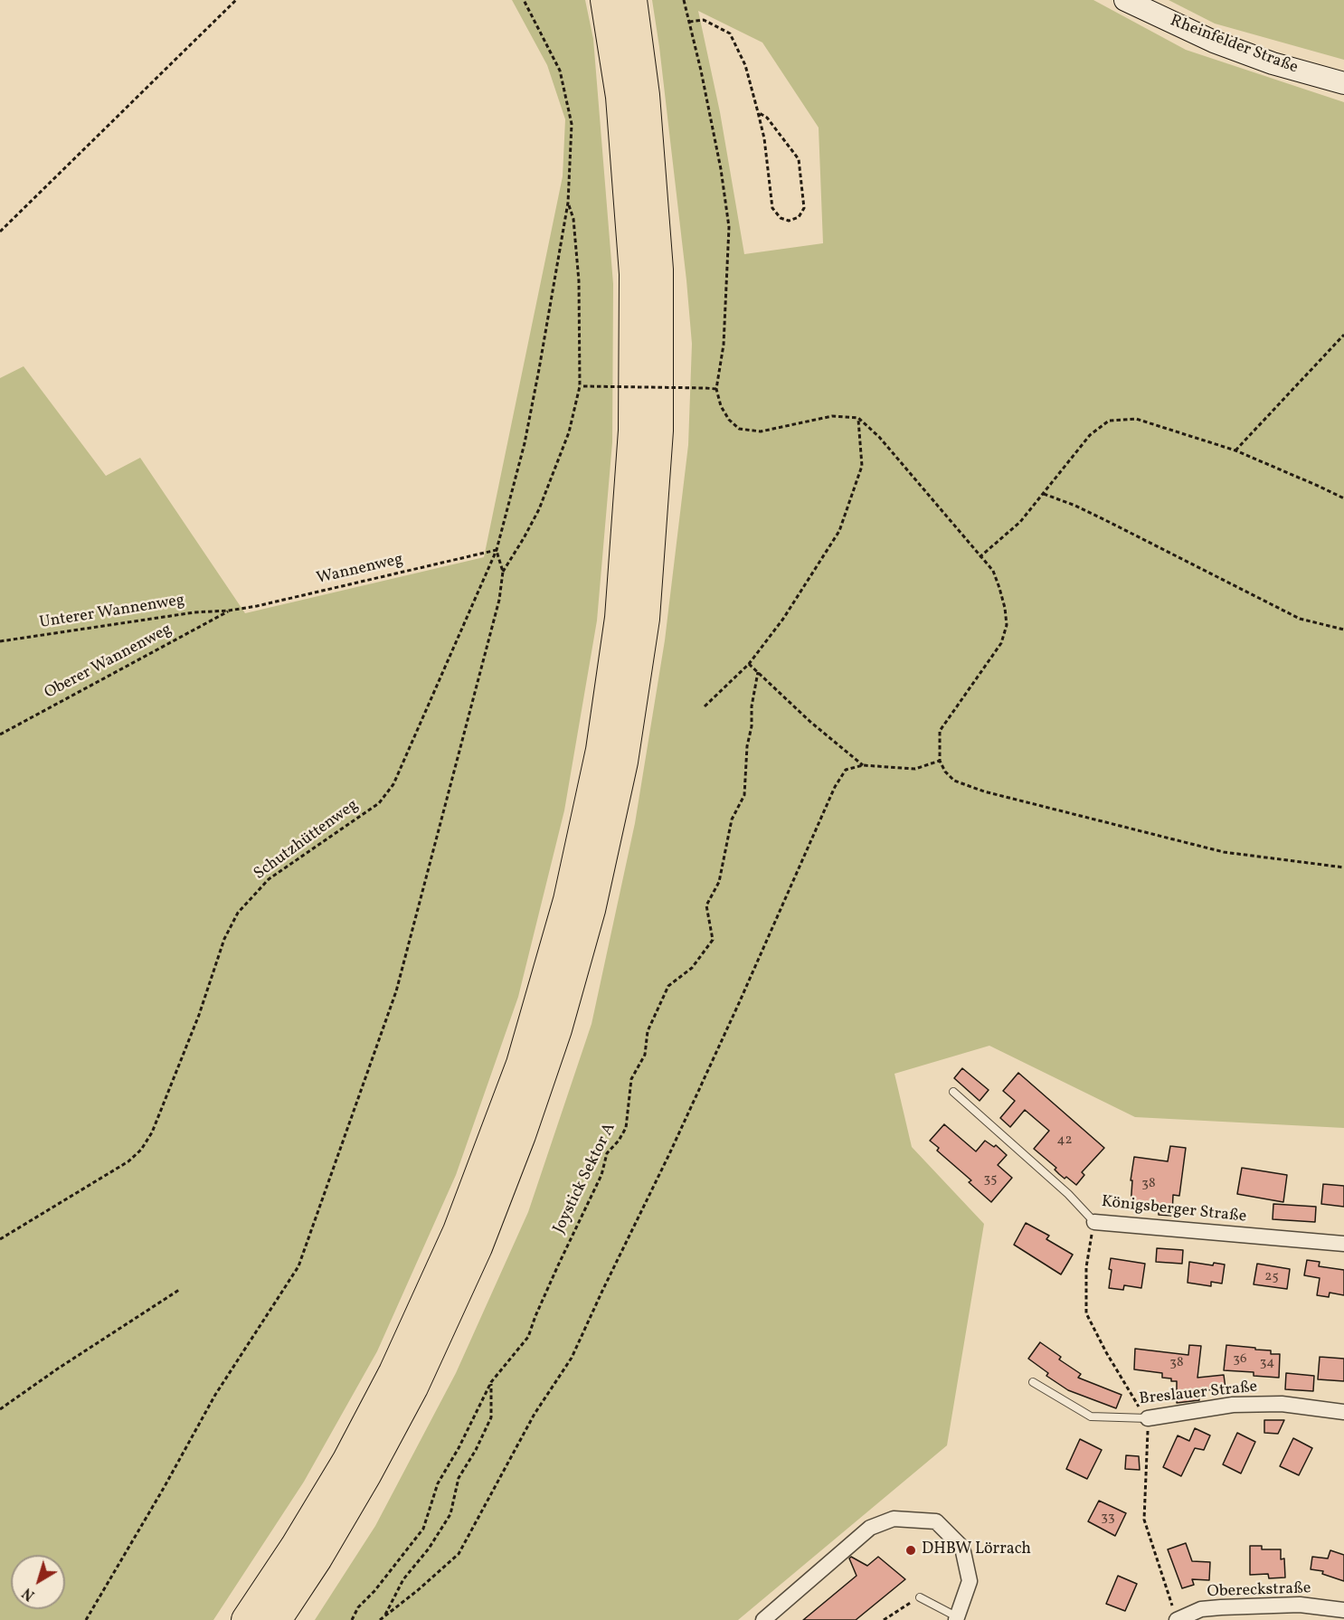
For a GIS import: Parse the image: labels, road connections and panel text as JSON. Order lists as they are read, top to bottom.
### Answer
{
  "streets": {
    "main road": ["Rheinfelder Straße"],
    "street": ["Königsberger Straße", "Breslauer Straße", "Obereckstraße"],
    "path": [
      "Wannenweg",
      "Unterer Wannenweg",
      "Oberer Wannenweg",
      "Schutzhüttenweg",
      "Joystick Sektor A"
    ]
  },
  "crossings": [
    ["Wannenweg", "Unterer Wannenweg"],
    ["Wannenweg", "Oberer Wannenweg"],
    ["Wannenweg", "Schutzhüttenweg"],
    ["Unterer Wannenweg", "Oberer Wannenweg"]
  ],
  "places": ["DHBW Lörrach"],
  "house_numbers": [
    "42",
    "35",
    "38",
    "25",
    "36",
    "38",
    "34",
    "33"
  ],
  "north": "bottom left"
}
